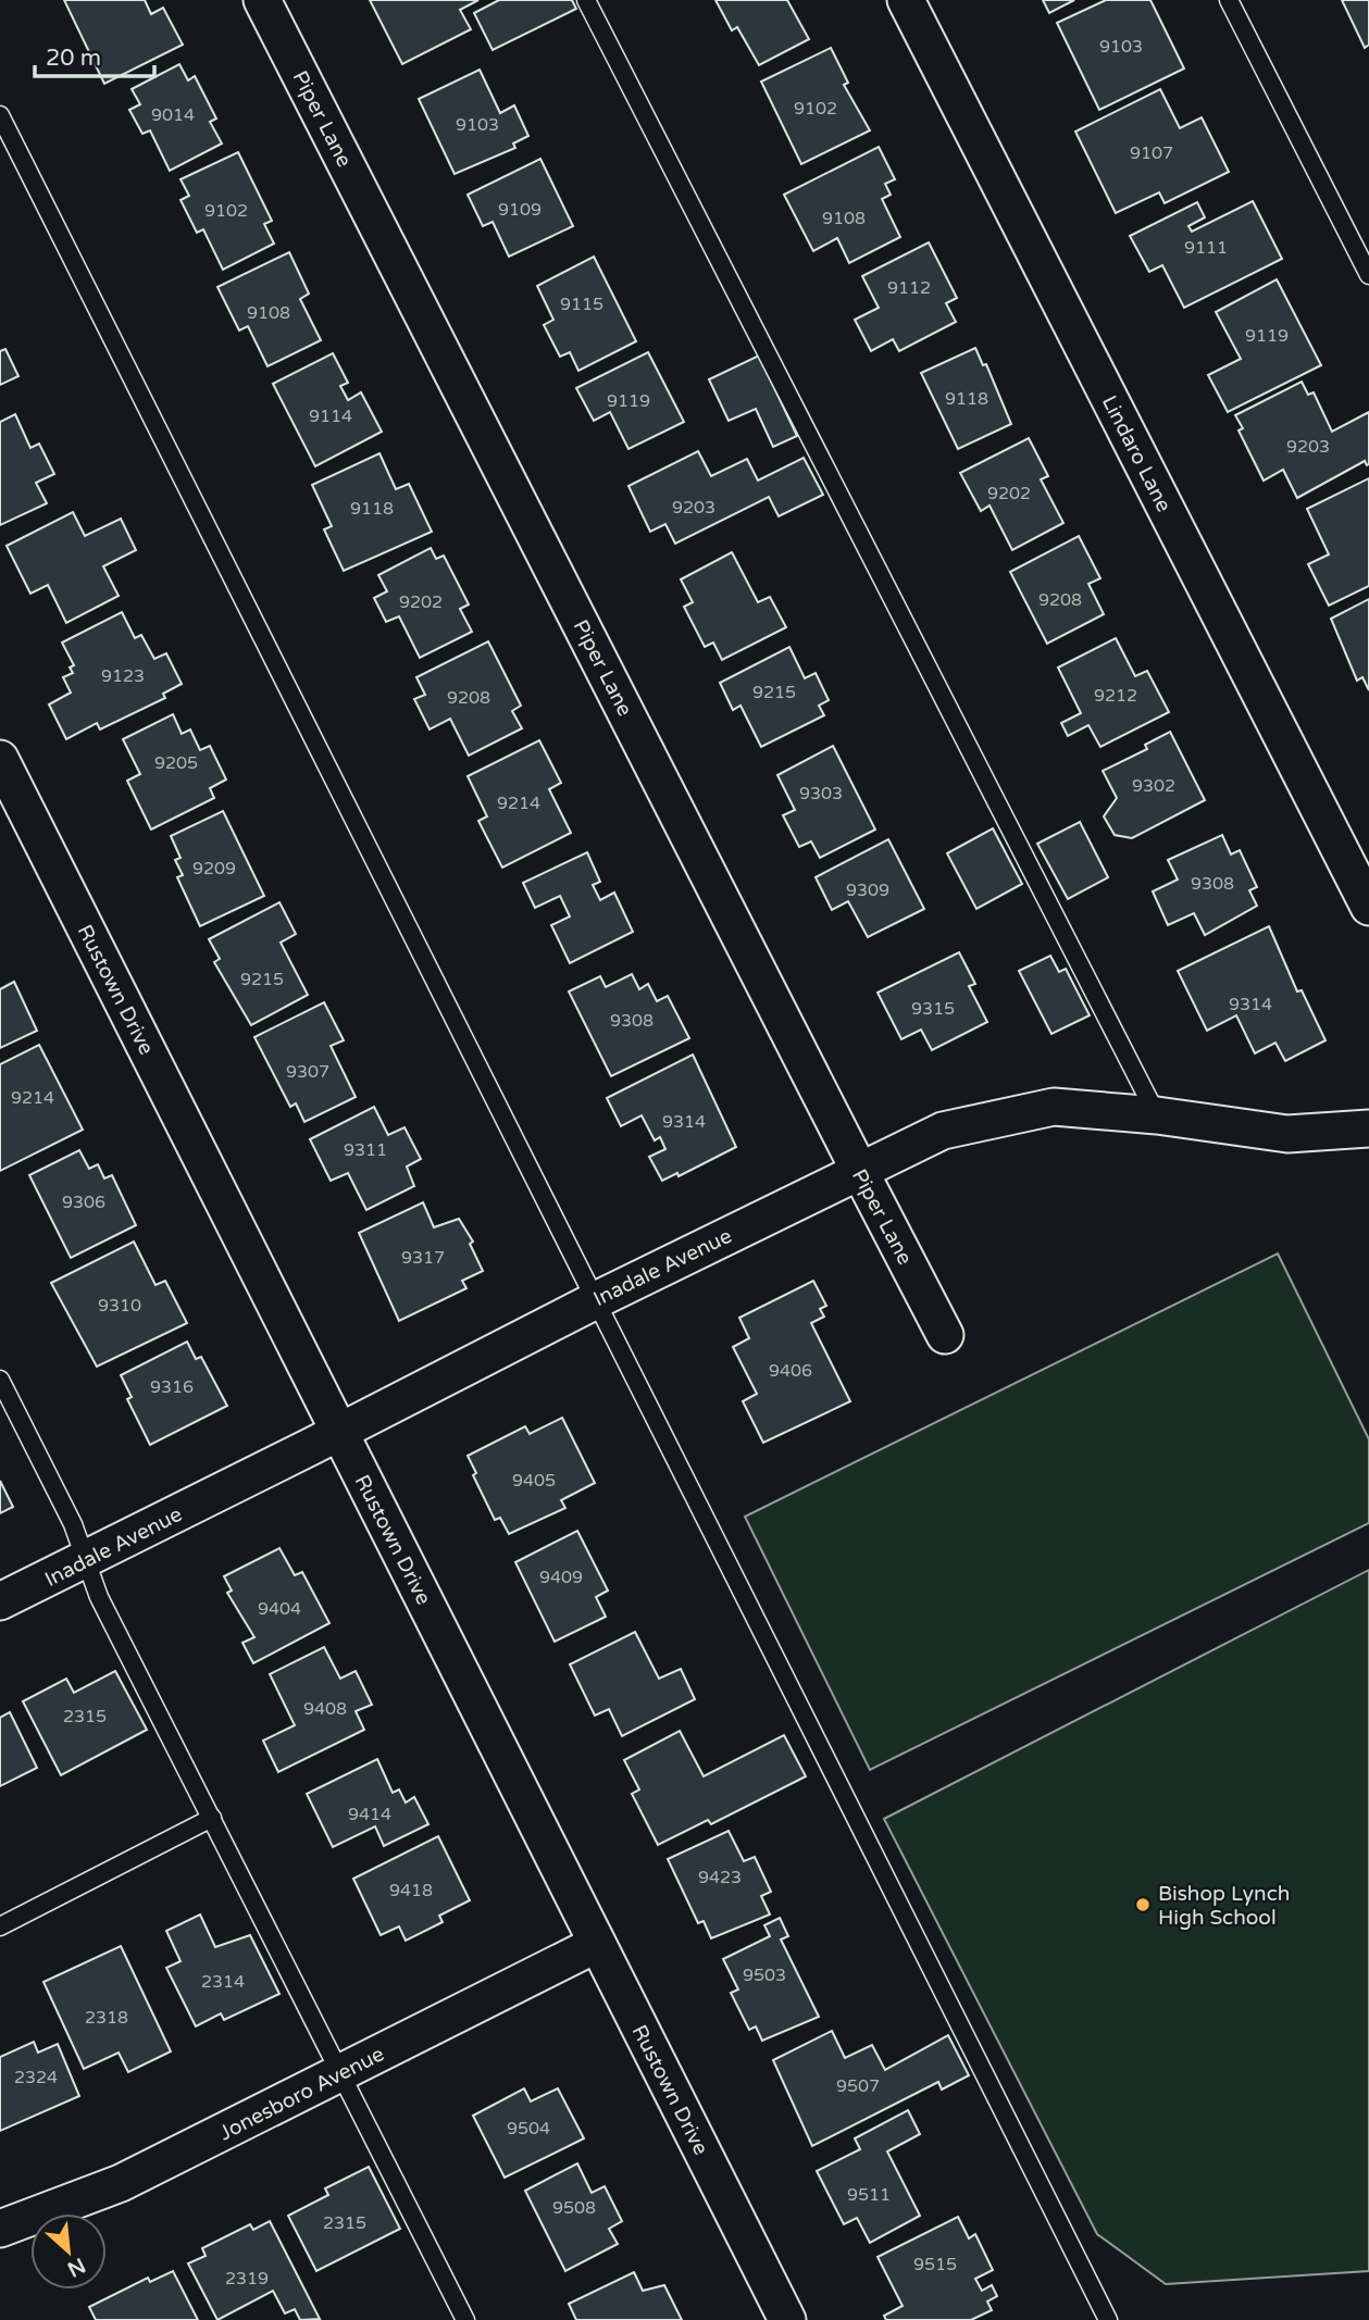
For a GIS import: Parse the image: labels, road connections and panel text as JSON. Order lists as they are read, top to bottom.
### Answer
{
  "streets": {
    "street": [
      "Piper Lane",
      "Lindaro Lane",
      "Rustown Drive",
      "Inadale Avenue",
      "Jonesboro Avenue"
    ]
  },
  "crossings": [
    ["Piper Lane", "Inadale Avenue"],
    ["Rustown Drive", "Inadale Avenue"],
    ["Rustown Drive", "Jonesboro Avenue"]
  ],
  "places": ["Bishop Lynch High School"],
  "house_numbers": [
    "9103",
    "9102",
    "9014",
    "9103",
    "9107",
    "9109",
    "9102",
    "9108",
    "9111",
    "9112",
    "9115",
    "9108",
    "9119",
    "9118",
    "9119",
    "9114",
    "9203",
    "9202",
    "9203",
    "9118",
    "9208",
    "9202",
    "9123",
    "9215",
    "9212",
    "9208",
    "9205",
    "9302",
    "9303",
    "9214",
    "9209",
    "9308",
    "9309",
    "9215",
    "9314",
    "9315",
    "9308",
    "9307",
    "9214",
    "9314",
    "9311",
    "9306",
    "9317",
    "9310",
    "9406",
    "9316",
    "9405",
    "9409",
    "9404",
    "9408",
    "2315",
    "9414",
    "9423",
    "9418",
    "9503",
    "2314",
    "2318",
    "2324",
    "9507",
    "9504",
    "9511",
    "9508",
    "2315",
    "9515",
    "2319"
  ],
  "scale_bar": "20 m",
  "north": "bottom right"
}
